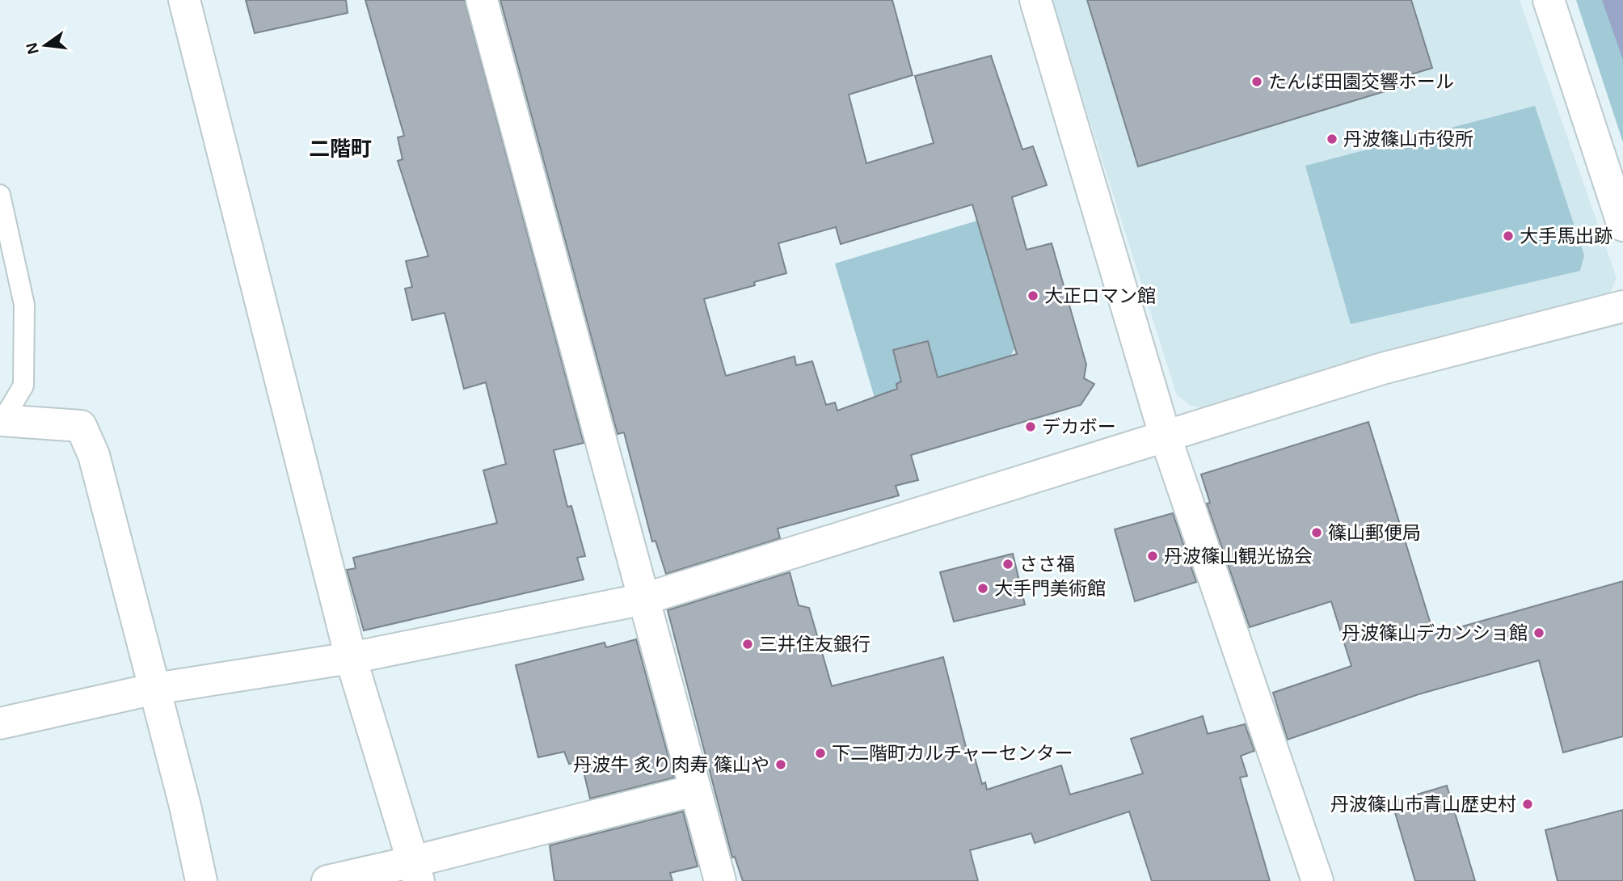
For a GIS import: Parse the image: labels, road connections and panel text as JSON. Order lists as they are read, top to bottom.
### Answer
{
  "districts": ["二階町"],
  "places": [
    "たんば田園交響ホール",
    "丹波篠山市役所",
    "大手馬出跡",
    "大正ロマン館",
    "デカボー",
    "篠山郵便局",
    "丹波篠山観光協会",
    "ささ福",
    "大手門美術館",
    "丹波篠山デカンショ館",
    "三井住友銀行",
    "下二階町カルチャーセンター",
    "丹波牛 炙り肉寿 篠山や",
    "丹波篠山市青山歴史村"
  ],
  "north": "left"
}
